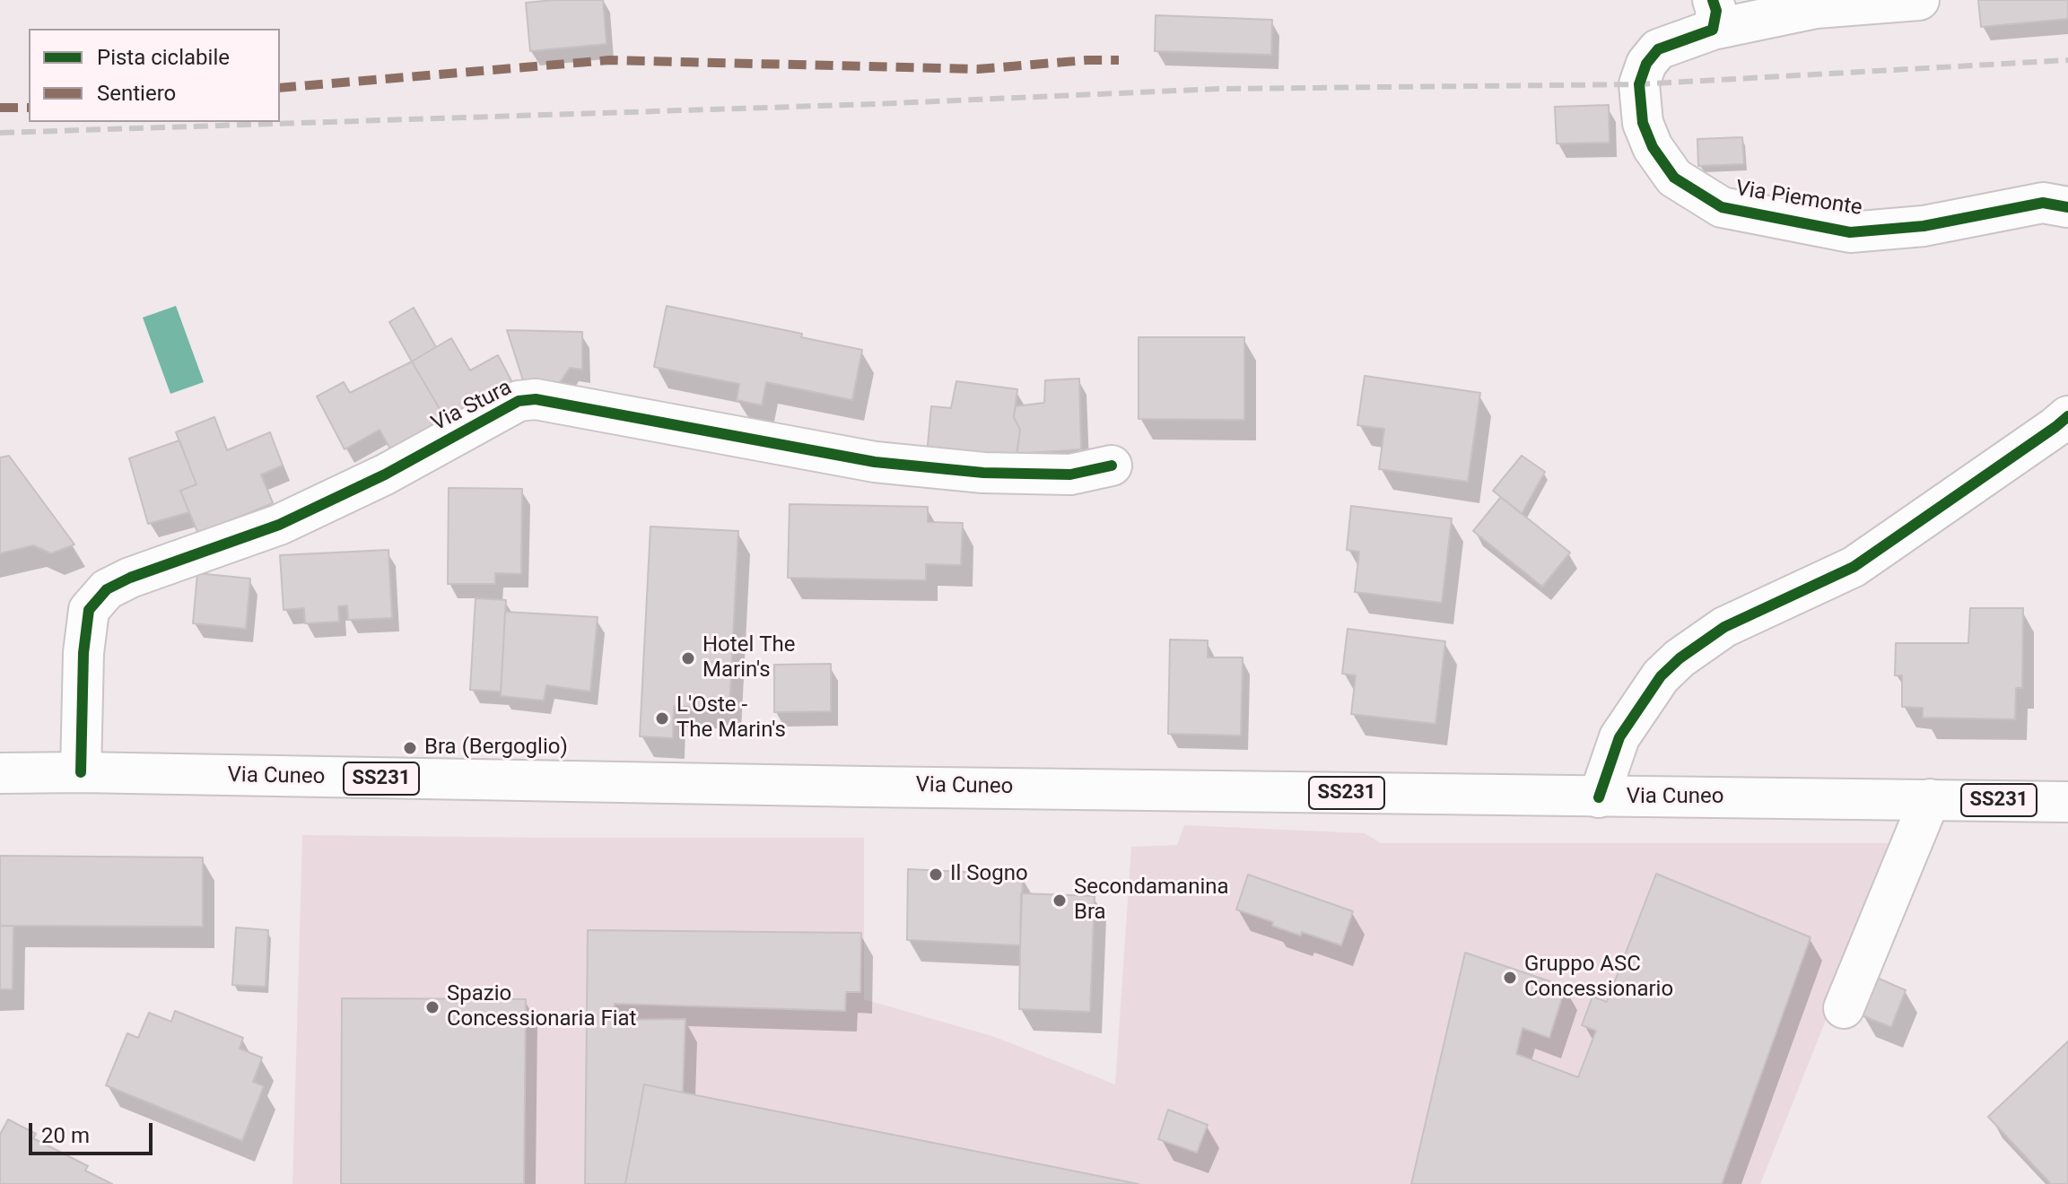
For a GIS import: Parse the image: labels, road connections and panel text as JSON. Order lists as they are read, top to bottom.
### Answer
{
  "streets": {
    "street": [
      "Via Piemonte",
      "Via Stura",
      "Via Cuneo",
      "SS231"
    ]
  },
  "crossings": [
    ["Via Stura", "Via Cuneo"],
    ["Via Cuneo", "SS231"]
  ],
  "places": [
    "Hotel The Marin's",
    "L'Oste - The Marin's",
    "Bra (Bergoglio)",
    "Il Sogno",
    "Secondamanina Bra",
    "Gruppo ASC Concessionario",
    "Spazio Concessionaria Fiat"
  ],
  "legend": ["Pista ciclabile", "Sentiero"],
  "scale_bar": "20 m"
}
